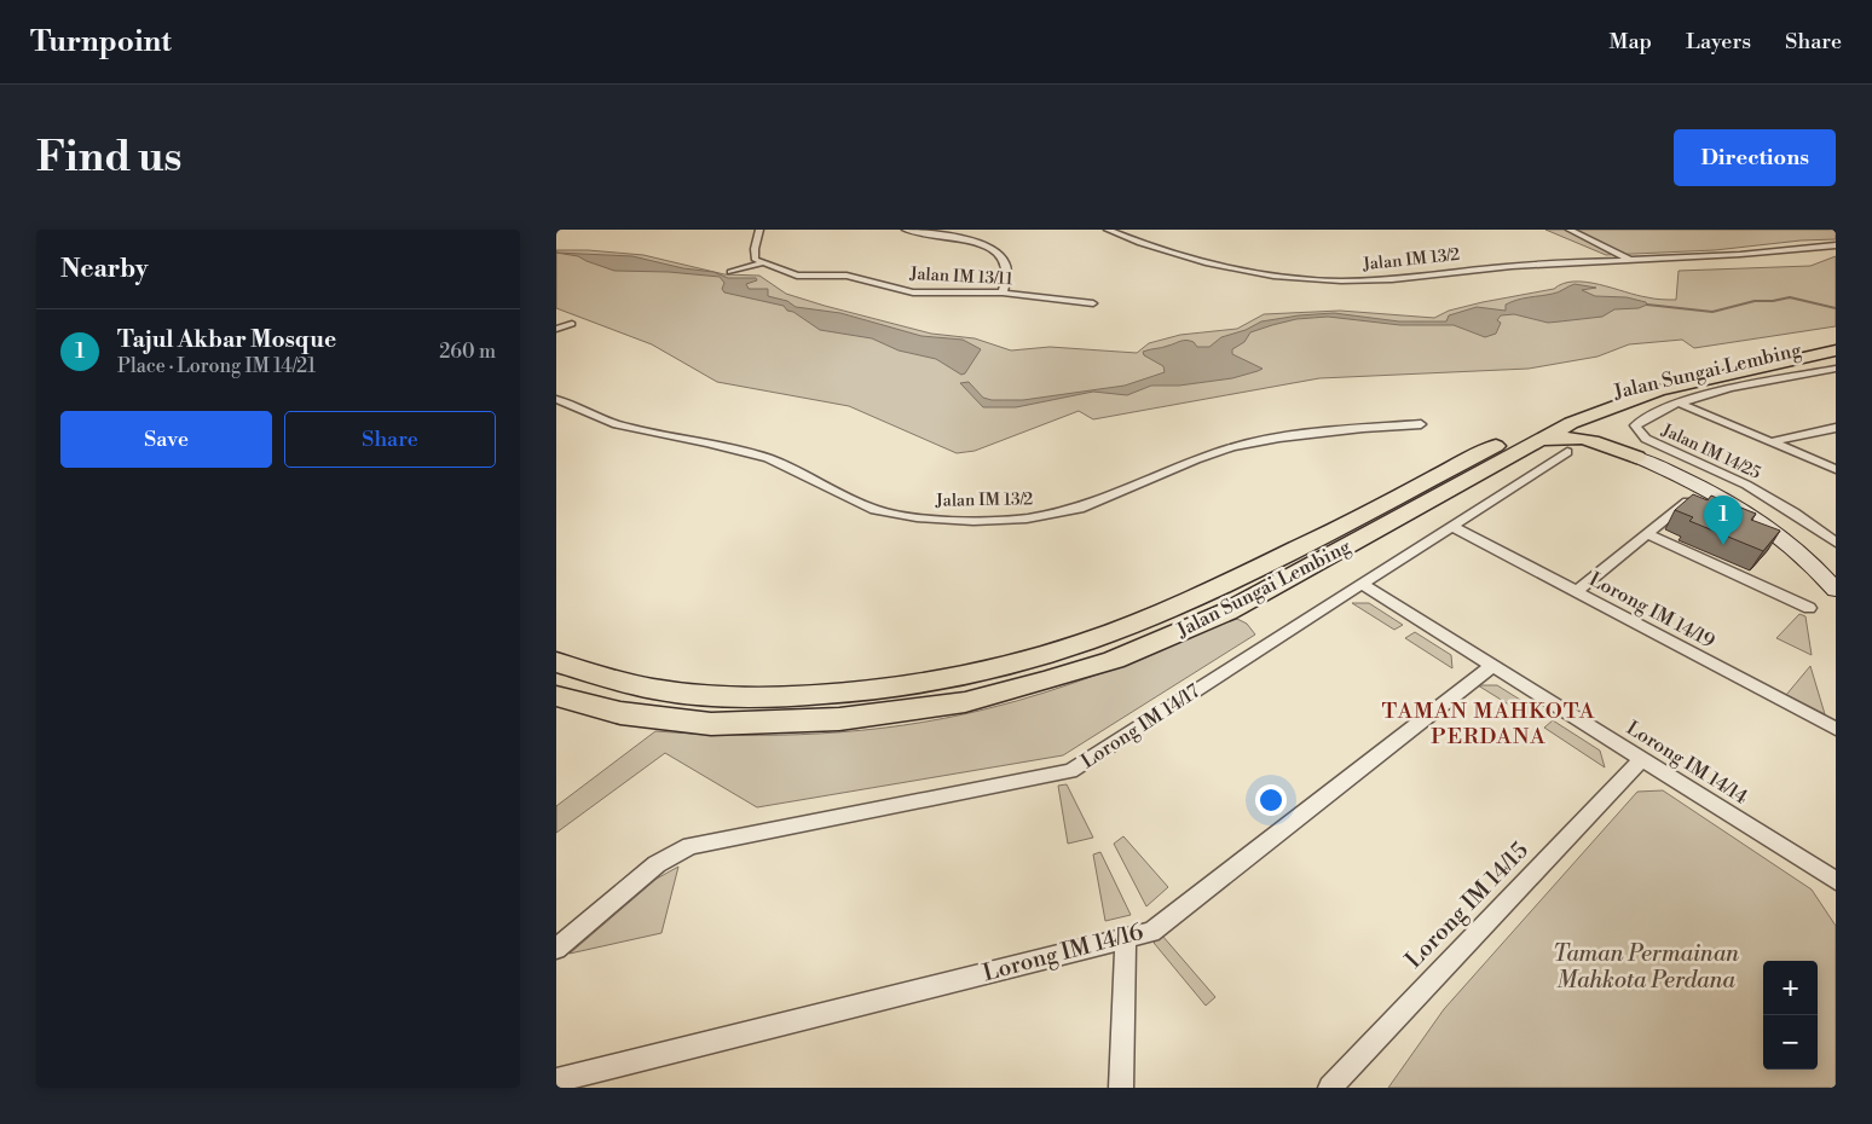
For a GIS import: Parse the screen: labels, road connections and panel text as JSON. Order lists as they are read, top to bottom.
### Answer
{
  "streets": {
    "main road": ["Jalan Sungai Lembing"],
    "street": [
      "Jalan IM 13/2",
      "Jalan IM 13/11",
      "Jalan IM 14/25",
      "Lorong IM 14/19",
      "Lorong IM 14/17",
      "Lorong IM 14/14",
      "Lorong IM 14/15",
      "Lorong IM 14/16"
    ]
  },
  "crossings": [
    ["Lorong IM 14/19", "Lorong IM 14/17"],
    ["Lorong IM 14/17", "Lorong IM 14/14"],
    ["Lorong IM 14/14", "Lorong IM 14/15"],
    ["Lorong IM 14/14", "Lorong IM 14/16"]
  ],
  "districts": ["TAMAN MAHKOTA PERDANA"],
  "parks": ["Taman Permainan Mahkota Perdana"],
  "page": {
    "header": "Turnpoint",
    "nav": ["Map", "Layers", "Share"],
    "buttons": [
      "Directions",
      ["Save", "Share"]
    ],
    "title": "Find us",
    "heading": "Nearby",
    "list": [
      {
        "mark": "1",
        "name": "Tajul Akbar Mosque",
        "note": "Place · Lorong IM 14/21",
        "value": "260 m"
      }
    ],
    "pins": "1",
    "map_buttons": ["+", "−"]
  }
}
